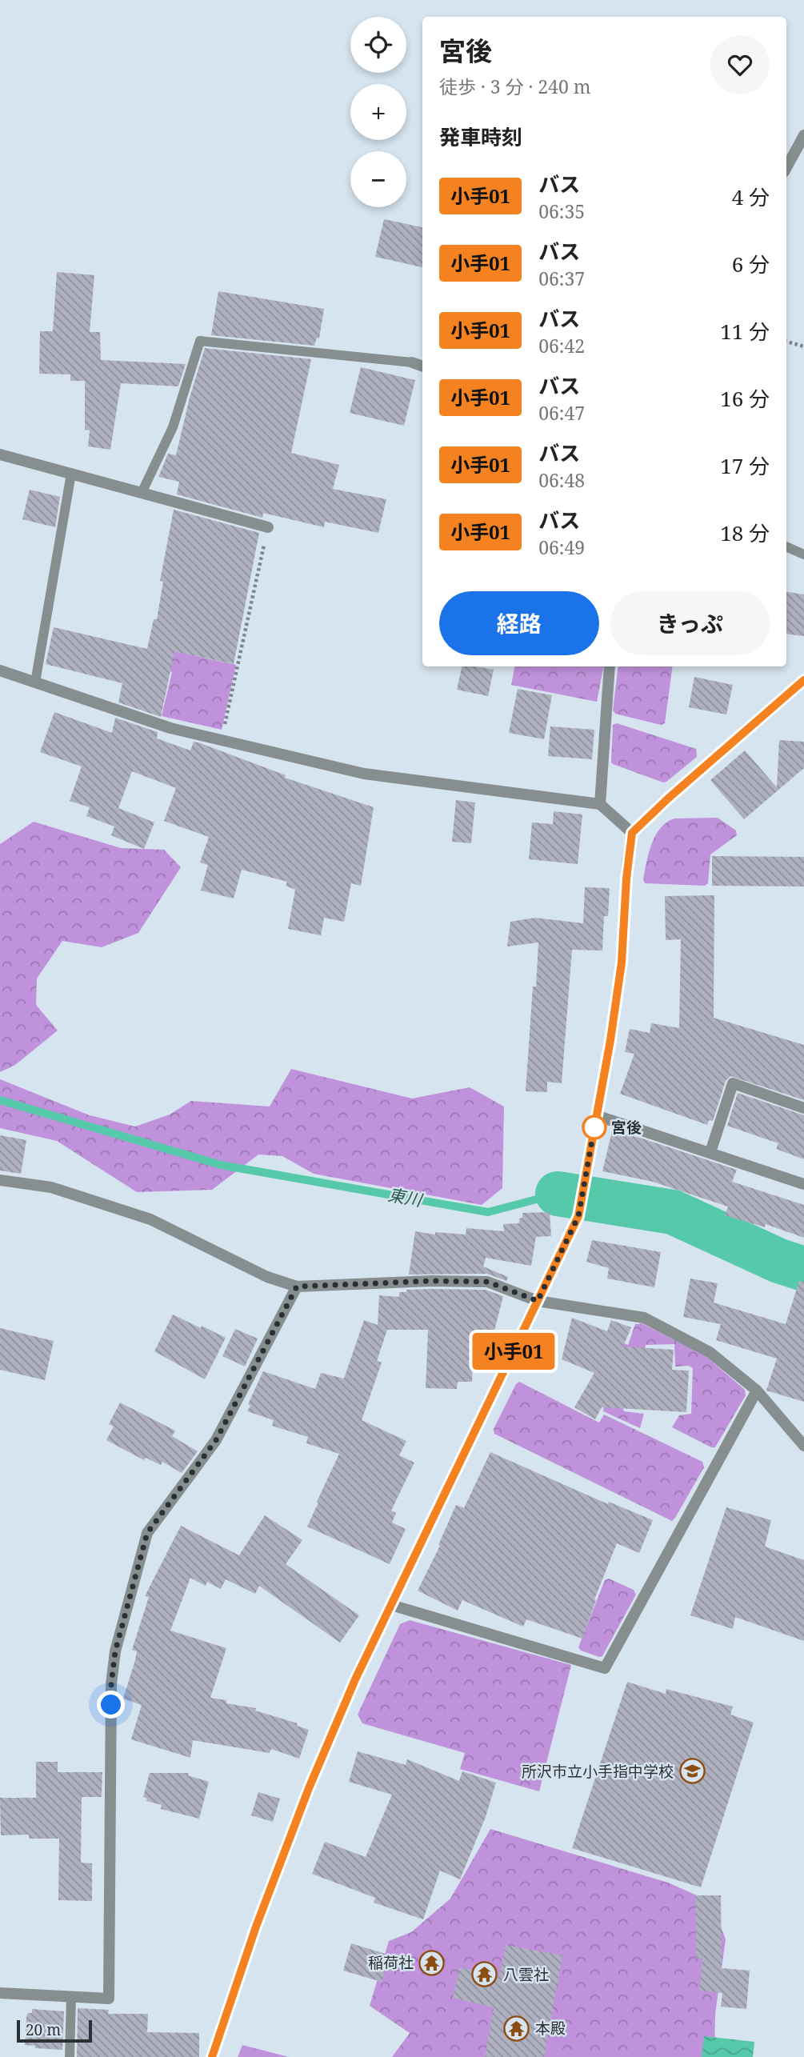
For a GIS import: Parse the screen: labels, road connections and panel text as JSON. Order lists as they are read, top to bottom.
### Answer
{
  "water": ["東川"],
  "places": {
    "other": ["宮後"],
    "school or university": ["所沢市立小手指中学校"],
    "temple": ["稲荷社", "八雲社", "本殿"]
  },
  "lines": ["bus line 小手01"],
  "scale_bar": "20 m",
  "page": {
    "on_map": "小手01",
    "map_buttons": ["+", "−"],
    "heading": [
      ["宮後", "徒歩 · 3 分 · 240 m"],
      "発車時刻"
    ],
    "list": [
      {
        "mark": "小手01",
        "name": "バス",
        "note": "06:35",
        "value": "4 分"
      },
      {
        "mark": "小手01",
        "name": "バス",
        "note": "06:37",
        "value": "6 分"
      },
      {
        "mark": "小手01",
        "name": "バス",
        "note": "06:42",
        "value": "11 分"
      },
      {
        "mark": "小手01",
        "name": "バス",
        "note": "06:47",
        "value": "16 分"
      },
      {
        "mark": "小手01",
        "name": "バス",
        "note": "06:48",
        "value": "17 分"
      },
      {
        "mark": "小手01",
        "name": "バス",
        "note": "06:49",
        "value": "18 分"
      }
    ],
    "buttons": ["経路", "きっぷ"],
    "scale": "20 m"
  }
}
